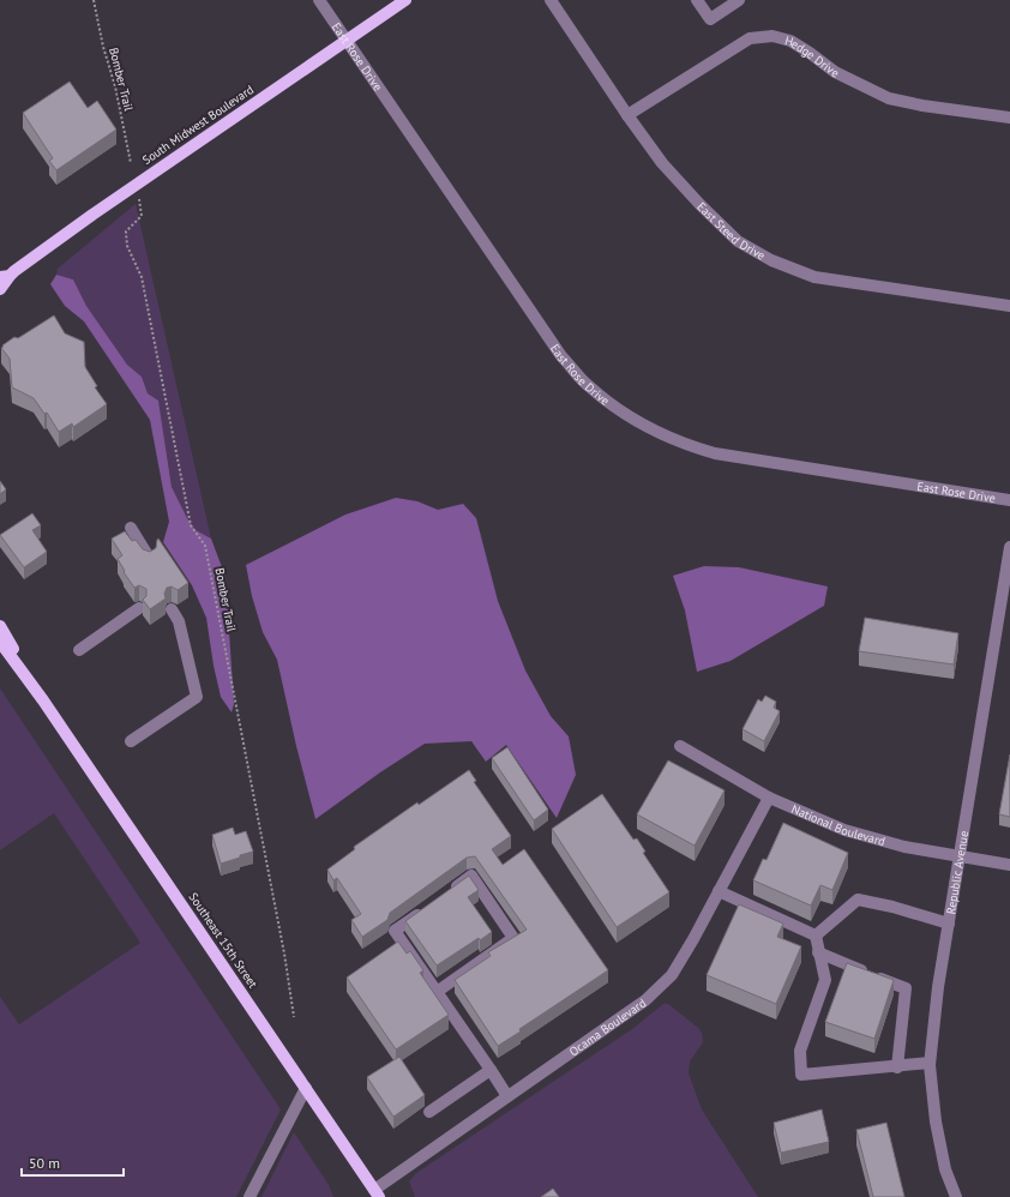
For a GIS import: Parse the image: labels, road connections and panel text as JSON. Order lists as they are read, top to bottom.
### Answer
{
  "streets": {
    "main road": ["South Midwest Boulevard", "Southeast 15th Street"],
    "street": [
      "East Rose Drive",
      "Hedge Drive",
      "East Steed Drive",
      "National Boulevard",
      "Republic Avenue",
      "Ocama Boulevard"
    ],
    "path": ["Bomber Trail"]
  },
  "crossings": [
    ["East Rose Drive", "South Midwest Boulevard"],
    ["Hedge Drive", "East Steed Drive"],
    ["National Boulevard", "Republic Avenue"],
    ["National Boulevard", "Ocama Boulevard"],
    ["Southeast 15th Street", "Ocama Boulevard"]
  ],
  "scale_bar": "50 m"
}
